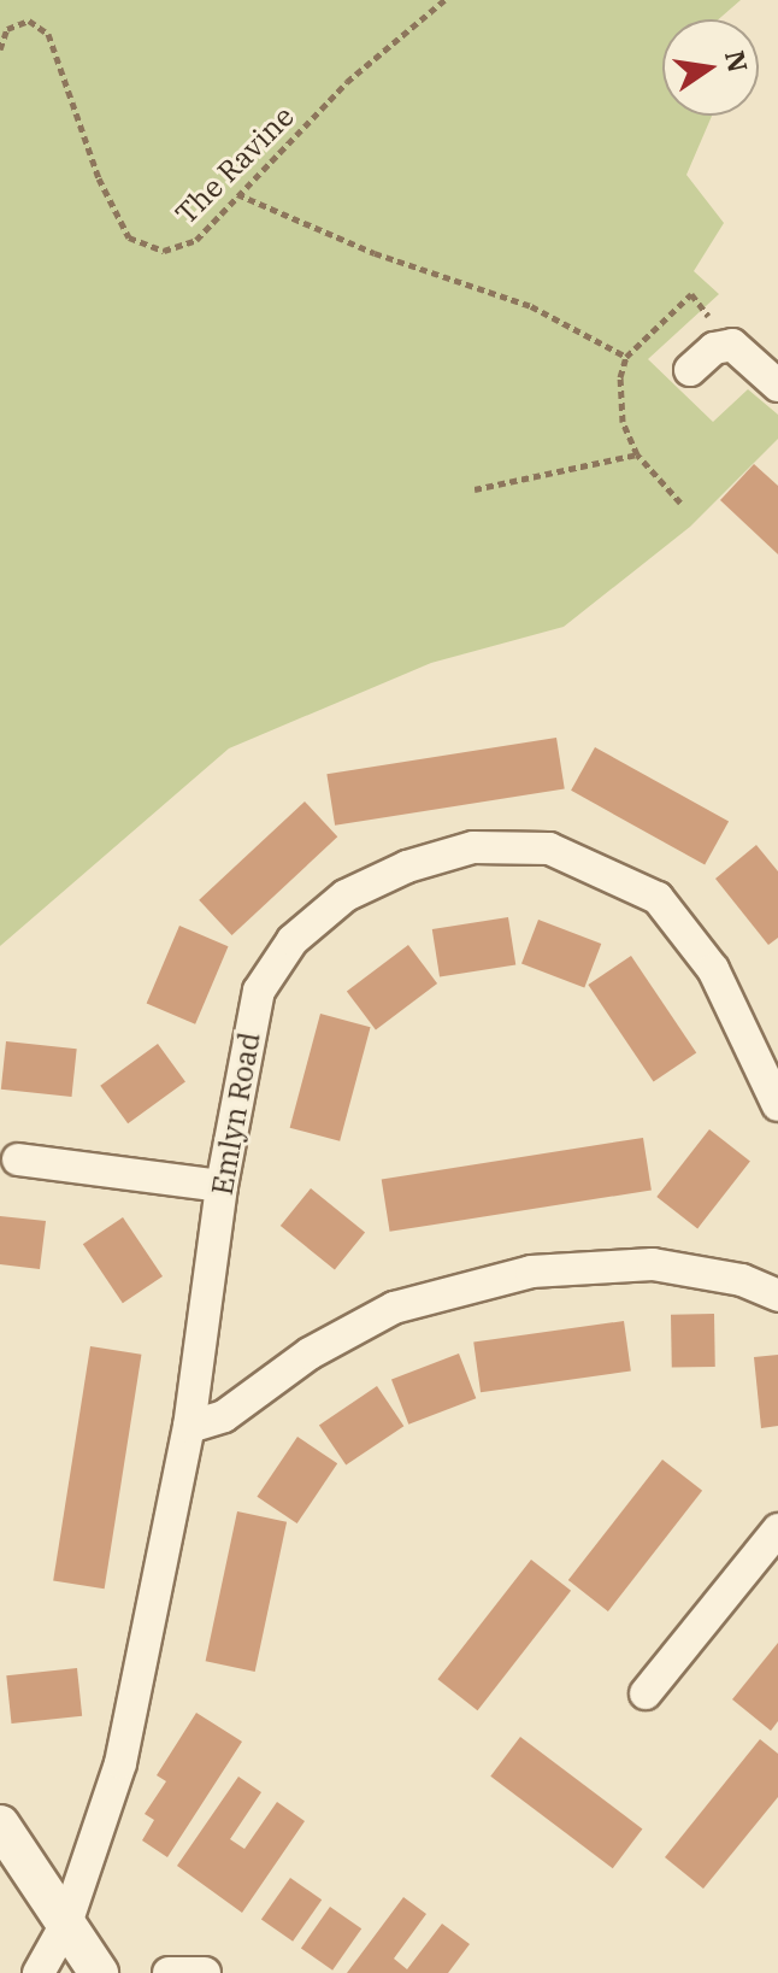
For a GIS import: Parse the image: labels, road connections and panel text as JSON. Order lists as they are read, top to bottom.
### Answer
{
  "streets": {
    "street": ["Emlyn Road"],
    "path": ["The Ravine"]
  },
  "north": "right"
}
